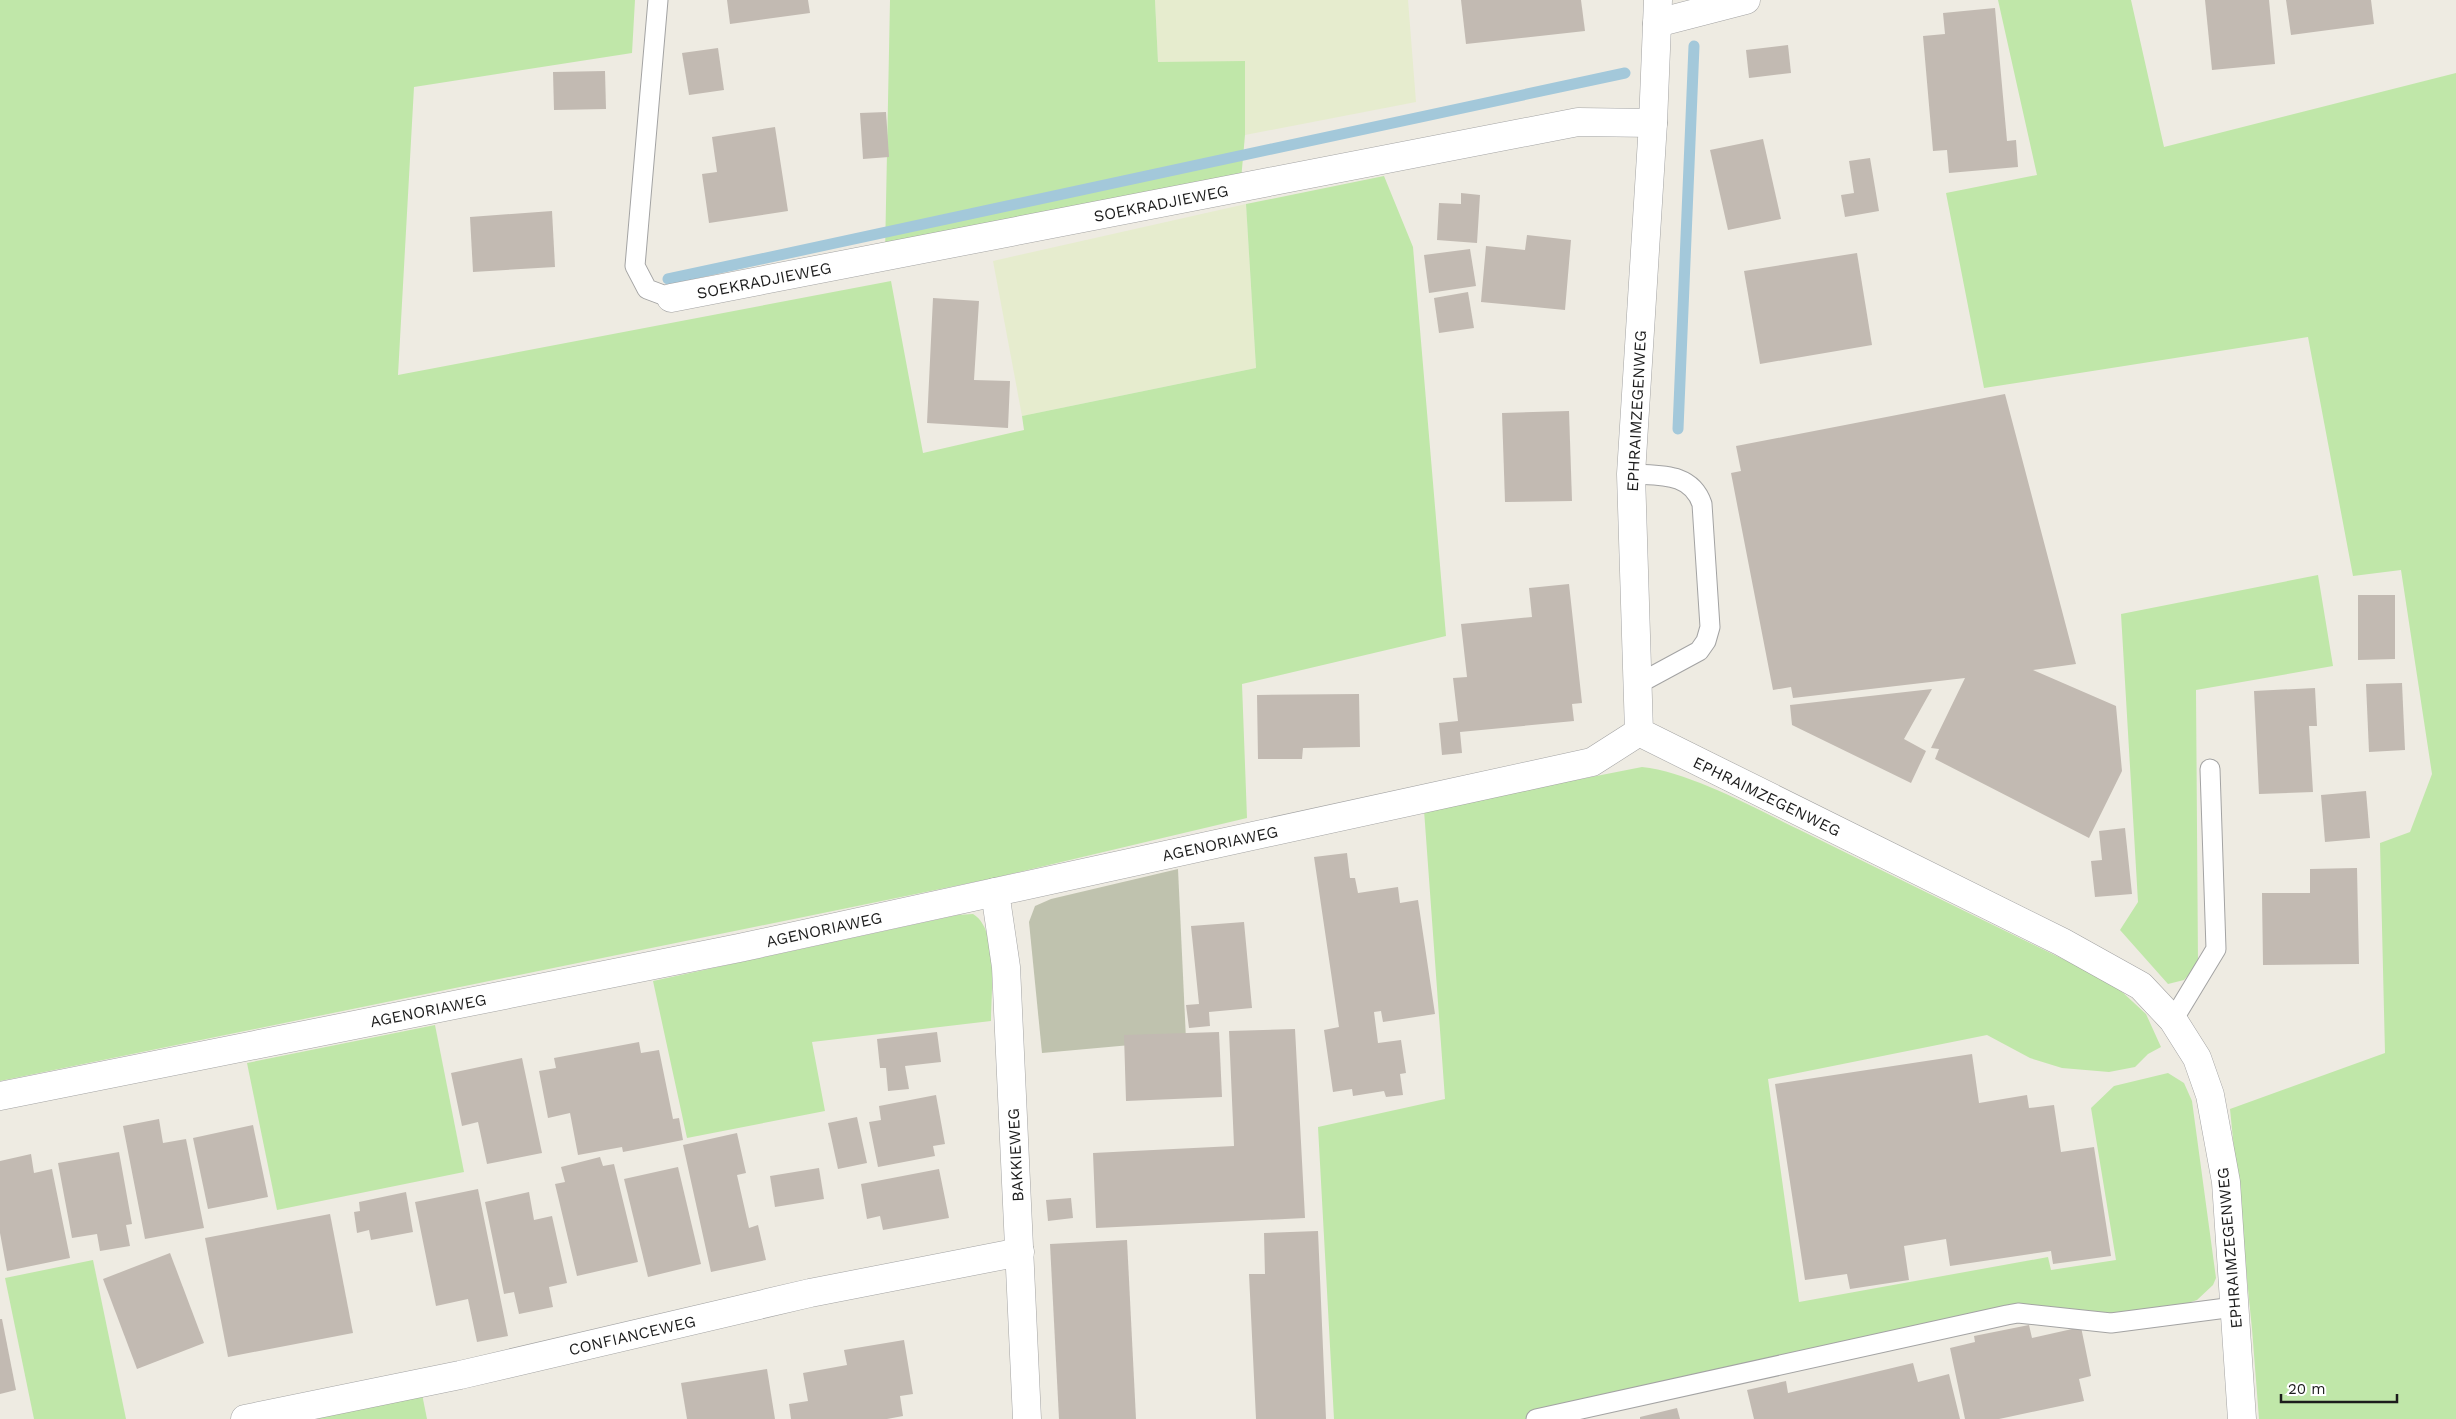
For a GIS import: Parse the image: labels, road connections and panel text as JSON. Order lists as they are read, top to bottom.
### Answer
{
  "streets": {
    "street": [
      "SOEKRADJIEWEG",
      "EPHRAIMZEGENWEG",
      "AGENORIAWEG",
      "BAKKIEWEG",
      "CONFIANCEWEG"
    ]
  },
  "crossings": [
    ["SOEKRADJIEWEG", "EPHRAIMZEGENWEG"],
    ["EPHRAIMZEGENWEG", "AGENORIAWEG"],
    ["AGENORIAWEG", "BAKKIEWEG"],
    ["BAKKIEWEG", "CONFIANCEWEG"]
  ],
  "scale_bar": "20 m"
}
